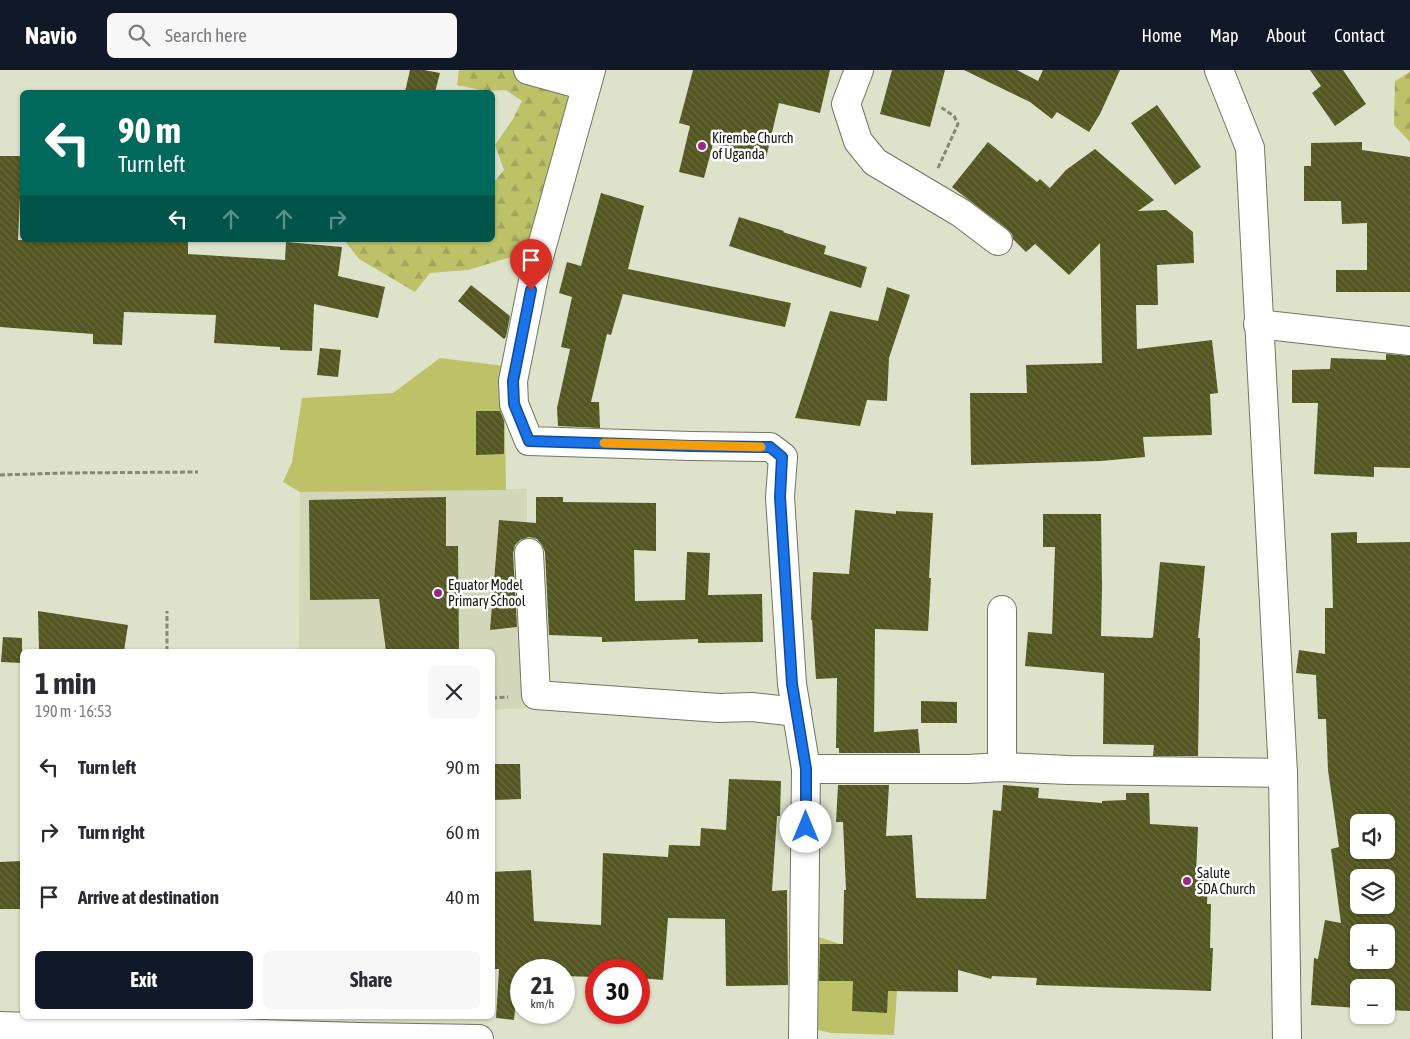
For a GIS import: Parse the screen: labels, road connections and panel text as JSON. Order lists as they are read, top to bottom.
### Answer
{
  "places": ["Kirembe Church of Uganda", "Equator Model Primary School", "Salute SDA Church"],
  "page": {
    "header": "Navio",
    "search": "Search here",
    "nav": [
      "Home",
      "Map",
      "About",
      "Contact"
    ],
    "turn": ["90 m", "Turn left"],
    "heading": ["1 min", "190 m · 16:53"],
    "list": [
      {
        "name": "Turn left",
        "value": "90 m"
      },
      {
        "name": "Turn right",
        "value": "60 m"
      },
      {
        "name": "Arrive at destination",
        "value": "40 m"
      }
    ],
    "map_buttons": ["+", "−"],
    "buttons": ["Exit", "Share"],
    "speed": "21 km/h",
    "limit": "30"
  }
}
